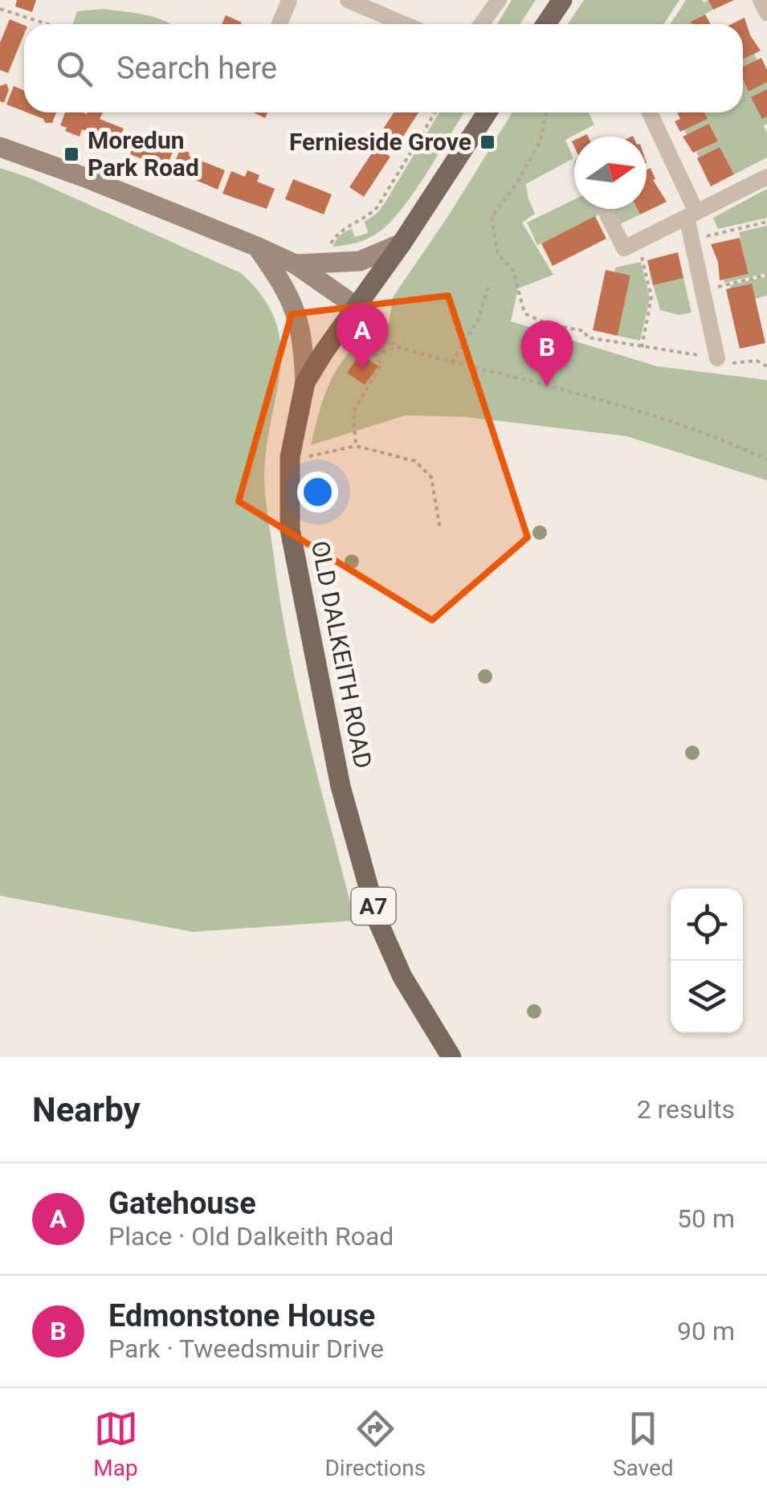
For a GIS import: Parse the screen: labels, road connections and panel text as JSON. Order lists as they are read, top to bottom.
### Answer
{
  "streets": {
    "main road": ["OLD DALKEITH ROAD", "A7"]
  },
  "places": {
    "transit": ["Fernieside Grove", "Moredun Park Road"]
  },
  "north": "right",
  "page": {
    "search": "Search here",
    "pins": ["A", "B"],
    "heading": ["Nearby", "2 results"],
    "list": [
      {
        "mark": "A",
        "name": "Gatehouse",
        "note": "Place · Old Dalkeith Road",
        "value": "50 m"
      },
      {
        "mark": "B",
        "name": "Edmonstone House",
        "note": "Park · Tweedsmuir Drive",
        "value": "90 m"
      }
    ],
    "nav": ["Map", "Directions", "Saved"]
  }
}
